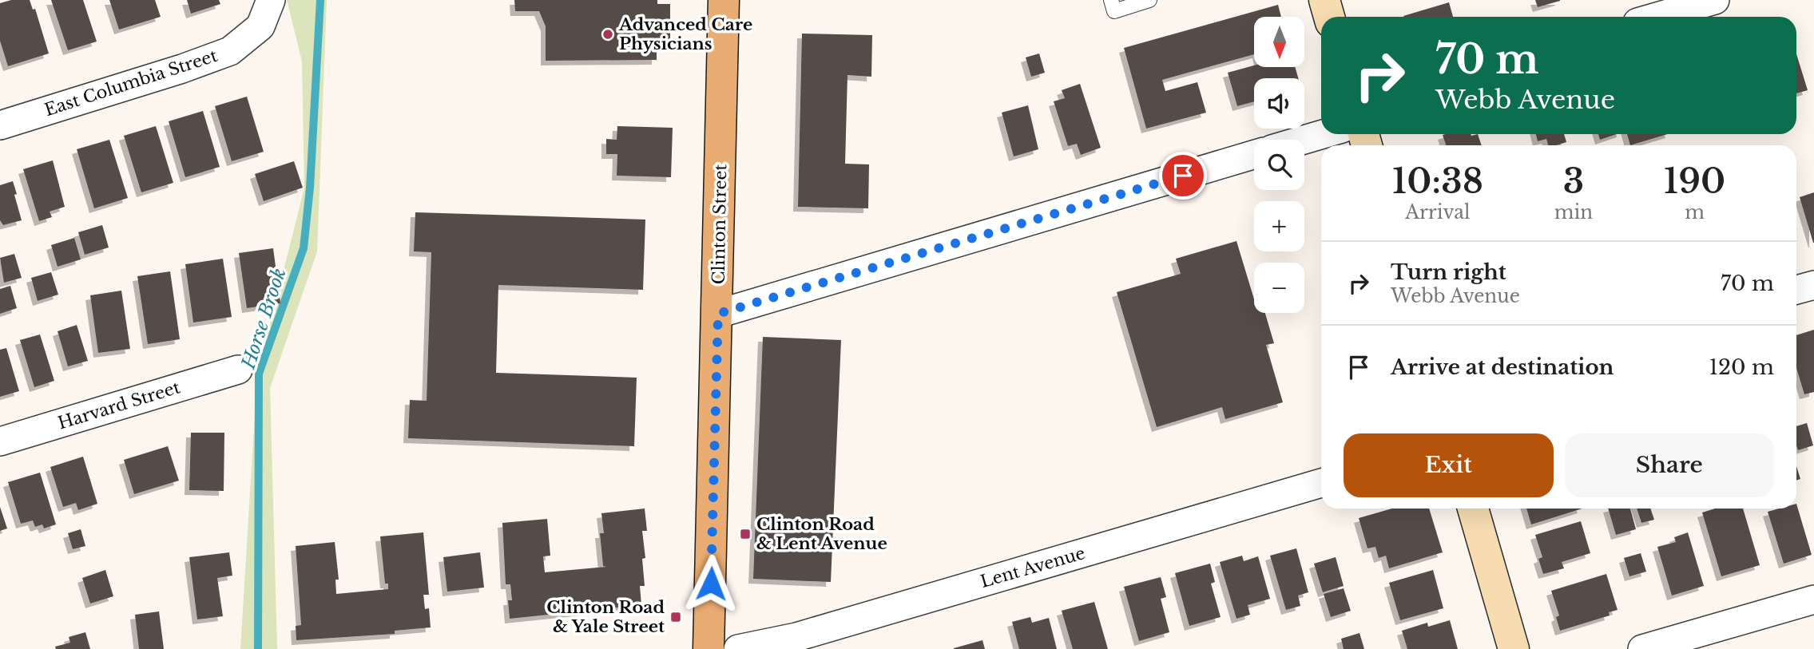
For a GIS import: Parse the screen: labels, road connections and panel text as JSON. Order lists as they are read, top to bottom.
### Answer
{
  "streets": {
    "main road": ["Clinton Street"],
    "street": ["East Columbia Street", "Harvard Street", "Lent Avenue"]
  },
  "water": ["Horse Brook"],
  "places": {
    "other": ["Advanced Care Physicians"],
    "transit": ["Clinton Road & Lent Avenue", "Clinton Road & Yale Street"]
  },
  "north": "bottom",
  "page": {
    "map_buttons": ["+", "−"],
    "turn": ["70 m", "Webb Avenue"],
    "eta": [
      "10:38",
      "Arrival",
      "3",
      "min",
      "190",
      "m"
    ],
    "list": [
      {
        "name": "Turn right",
        "note": "Webb Avenue",
        "value": "70 m"
      },
      {
        "name": "Arrive at destination",
        "value": "120 m"
      }
    ],
    "buttons": ["Exit", "Share"]
  }
}
